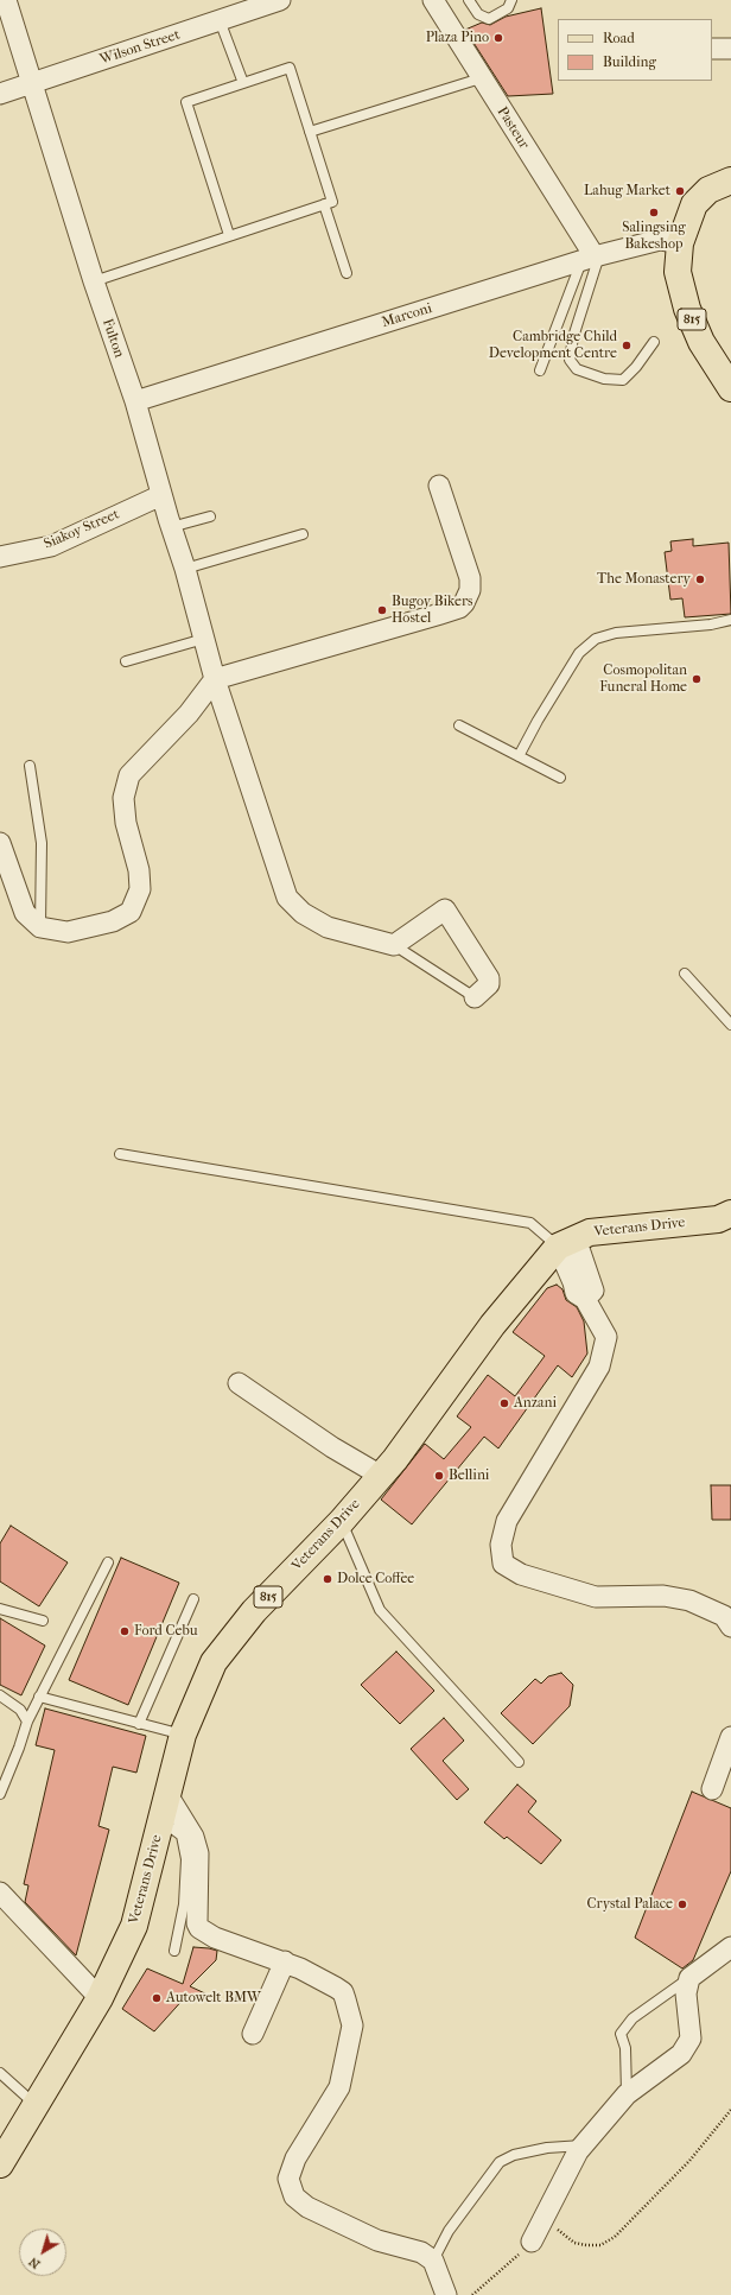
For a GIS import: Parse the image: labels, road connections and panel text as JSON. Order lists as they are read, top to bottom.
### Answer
{
  "streets": {
    "main road": ["815", "Veterans Drive"],
    "street": [
      "Wilson Street",
      "Pasteur",
      "Marconi",
      "Fulton",
      "Siakoy Street"
    ]
  },
  "crossings": [
    ["Wilson Street", "Fulton"],
    ["Pasteur", "Marconi"],
    ["Marconi", "815"],
    ["Marconi", "Fulton"],
    ["Fulton", "Siakoy Street"]
  ],
  "places": [
    "Plaza Pino",
    "Lahug Market",
    "Salingsing Bakeshop",
    "Cambridge Child Development Centre",
    "The Monastery",
    "Bugoy Bikers Hostel",
    "Cosmopolitan Funeral Home",
    "Anzani",
    "Bellini",
    "Dolce Coffee",
    "Ford Cebu",
    "Crystal Palace",
    "Autowelt BMW"
  ],
  "legend": ["Road", "Building"],
  "north": "bottom left"
}
